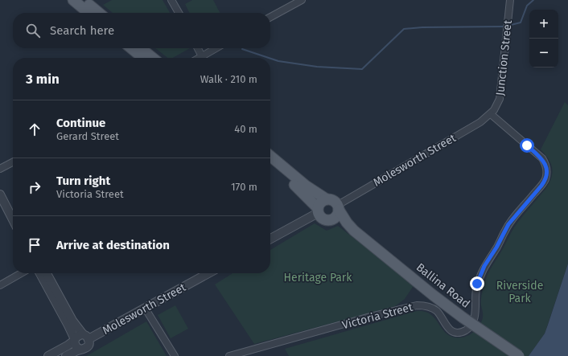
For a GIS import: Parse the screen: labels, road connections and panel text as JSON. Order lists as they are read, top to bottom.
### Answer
{
  "streets": {
    "main road": ["Ballina Road"],
    "street": ["Junction Street", "Molesworth Street", "Victoria Street"]
  },
  "crossings": [
    ["Junction Street", "Molesworth Street"],
    ["Junction Street", "Victoria Street"],
    ["Molesworth Street", "Ballina Road"],
    ["Molesworth Street", "Victoria Street"]
  ],
  "parks": ["Heritage Park", "Riverside Park"],
  "page": {
    "map_buttons": ["+", "−"],
    "search": "Search here",
    "heading": ["3 min", "Walk · 210 m"],
    "list": [
      ["Continue", "Gerard Street", "40 m"],
      ["Turn right", "Victoria Street", "170 m"],
      "Arrive at destination"
    ]
  }
}
